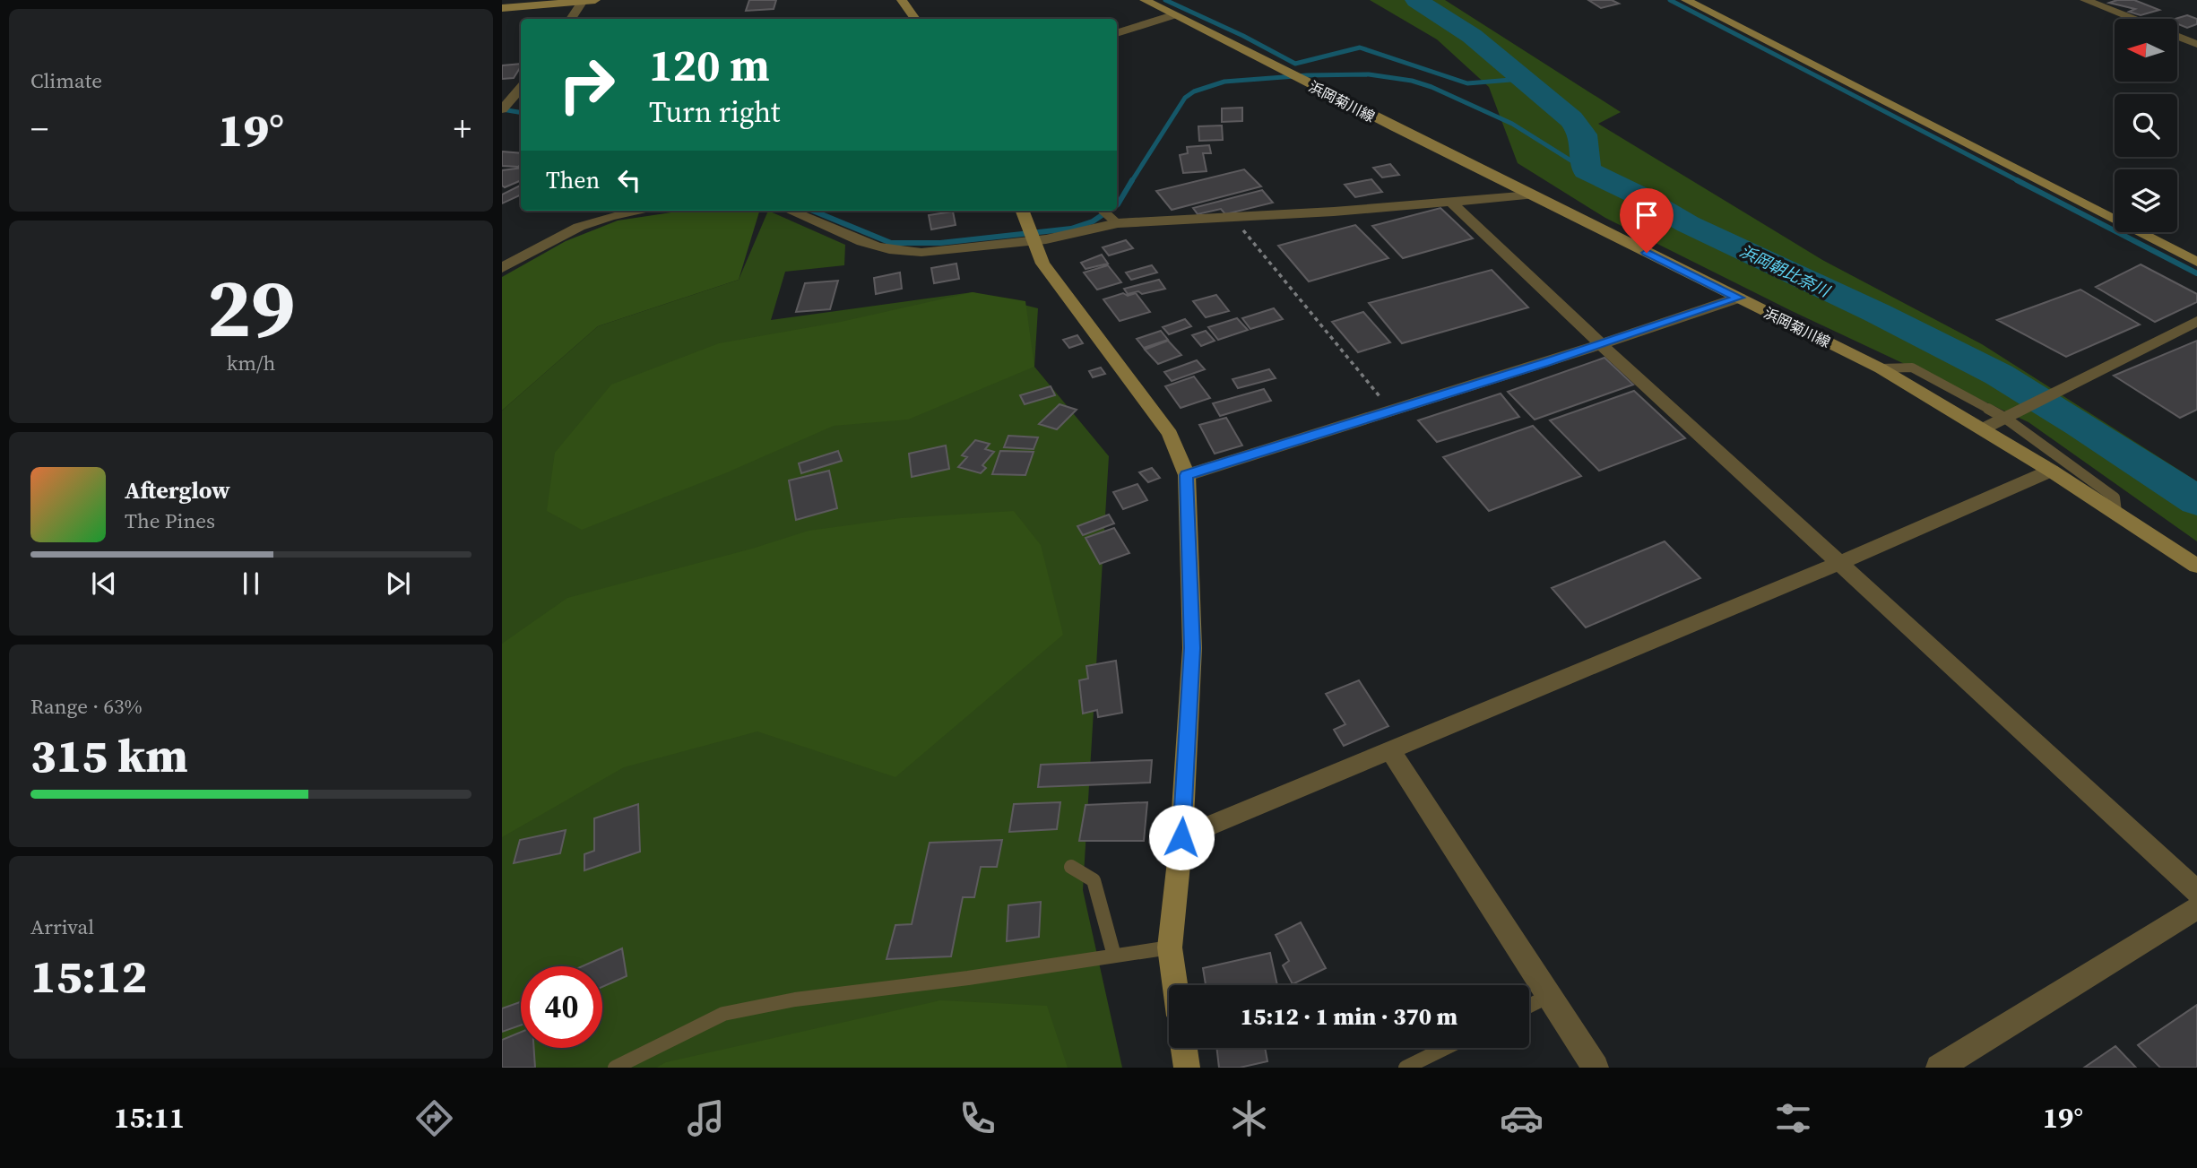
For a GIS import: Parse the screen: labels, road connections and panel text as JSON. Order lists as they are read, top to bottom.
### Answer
{
  "streets": {
    "street": ["浜岡菊川線"]
  },
  "water": ["浜岡朝比奈川"],
  "north": "left",
  "page": {
    "tile": [
      "Climate",
      ["29", "km/h"],
      ["Range · 63%", "315 km"],
      ["Arrival", "15:12"]
    ],
    "turn": ["120 m", "Turn right"],
    "heat": ["−", "19°", "+"],
    "then": "Then",
    "song": ["Afterglow", "The Pines"],
    "limit": "40",
    "trip": "15:12 · 1 min · 370 m",
    "tabs": ["15:11", "19°"]
  }
}
